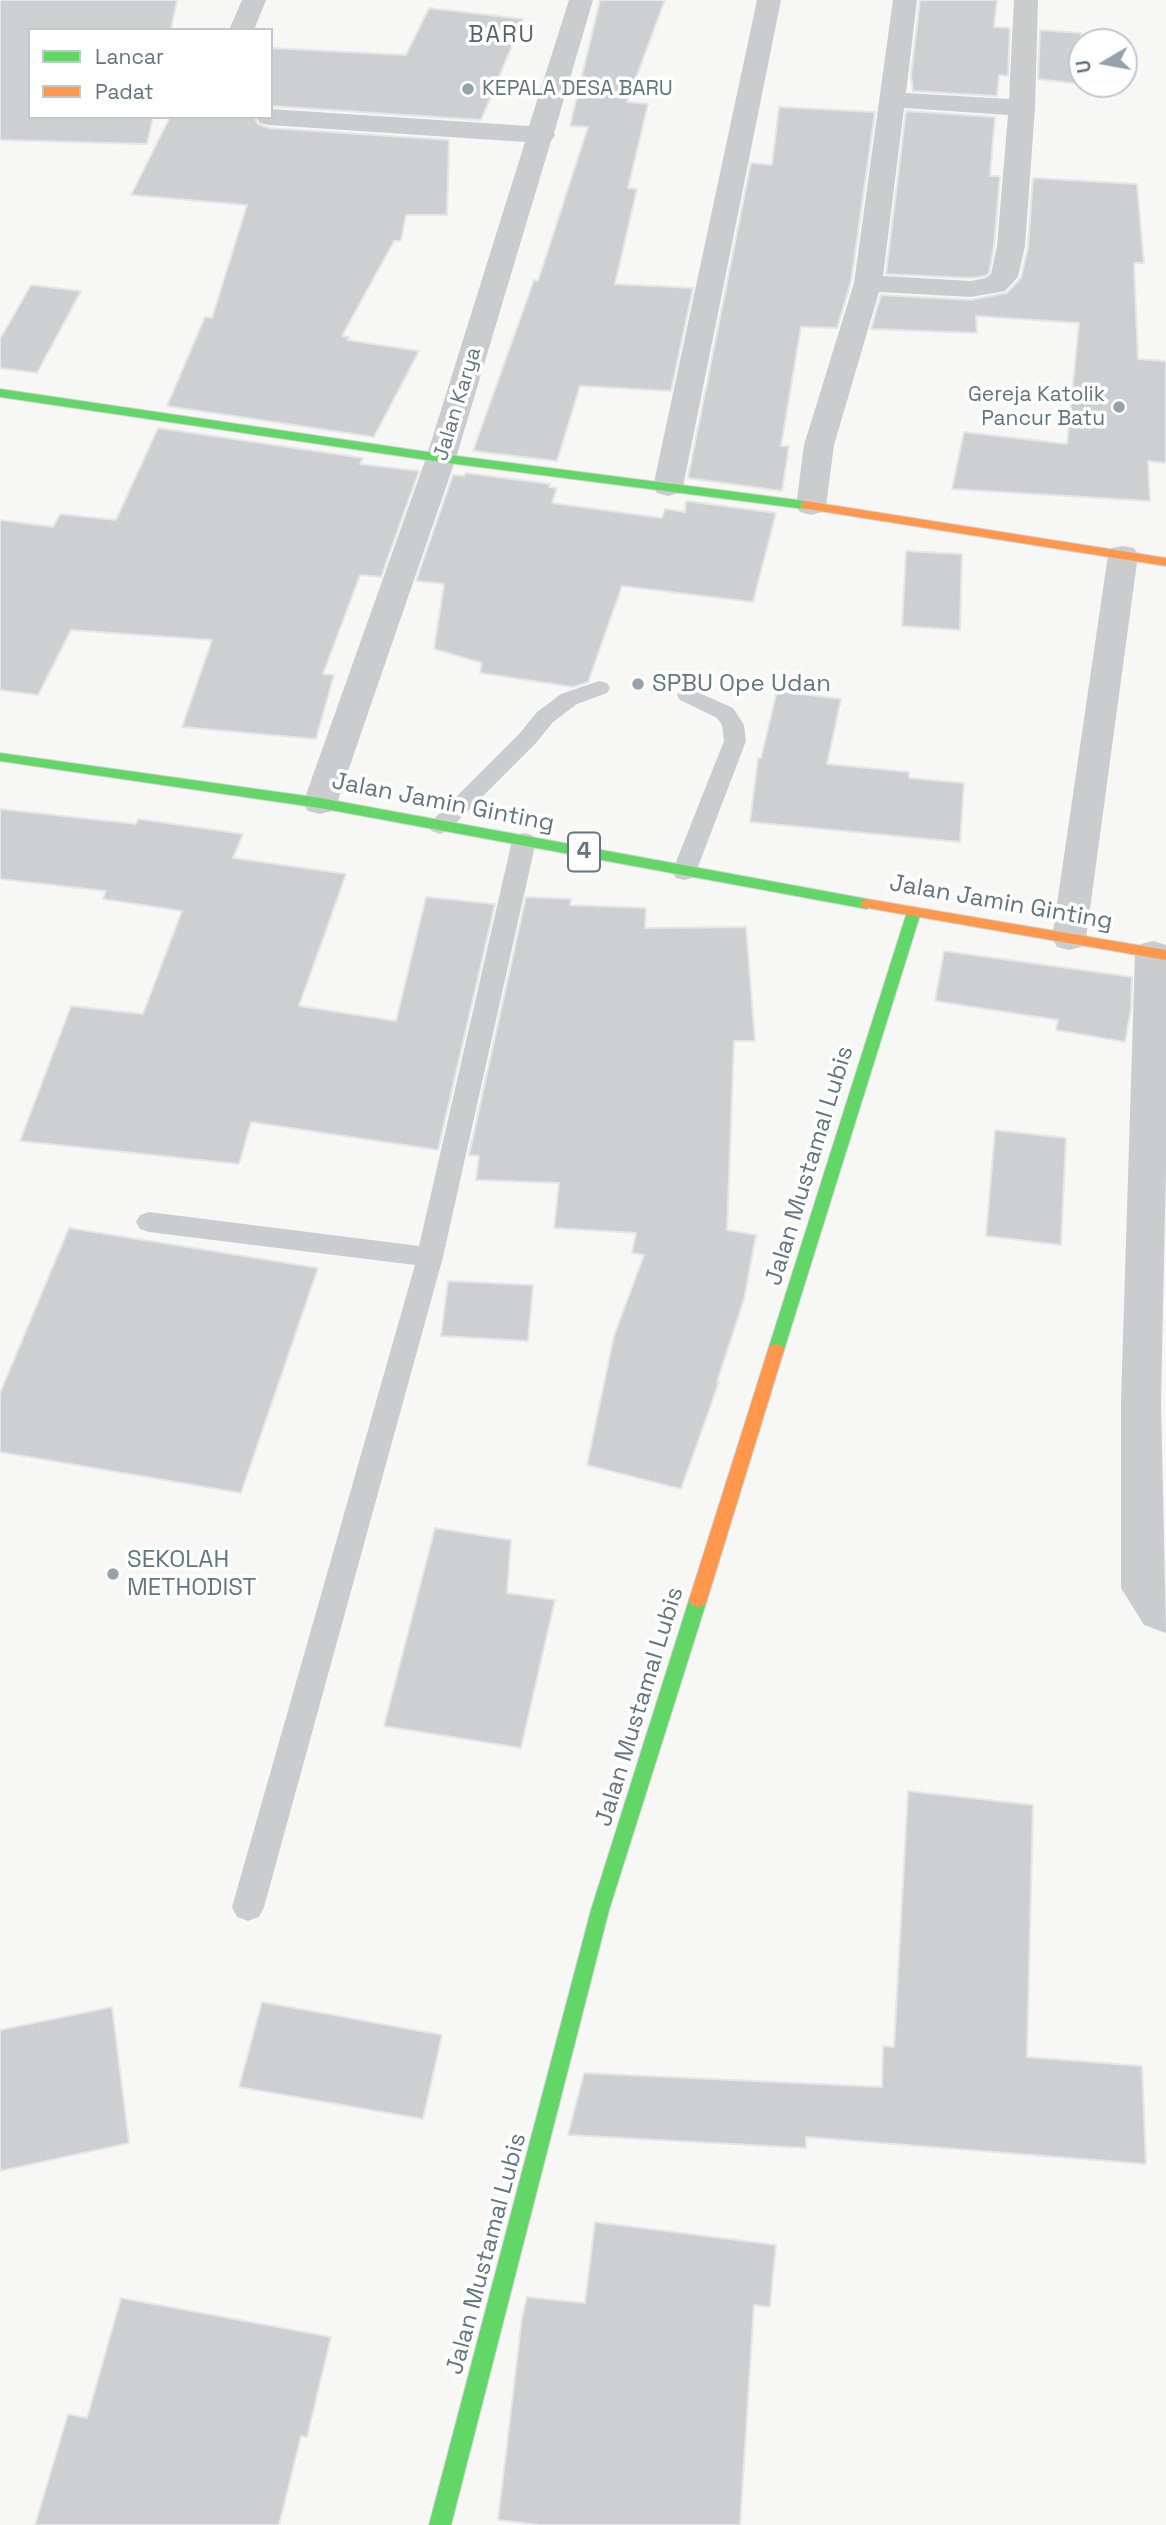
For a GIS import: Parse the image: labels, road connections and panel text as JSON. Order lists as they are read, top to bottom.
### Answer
{
  "streets": {
    "main road": ["Jalan Jamin Ginting", "4", "Jalan Mustamal Lubis"],
    "street": ["Jalan Karya"]
  },
  "crossings": [
    ["Jalan Karya", "Jalan Jamin Ginting"],
    ["Jalan Jamin Ginting", "Jalan Mustamal Lubis"]
  ],
  "districts": ["BARU"],
  "places": [
    "KEPALA DESA BARU",
    "Gereja Katolik Pancur Batu",
    "SPBU Ope Udan",
    "SEKOLAH METHODIST"
  ],
  "legend": ["Lancar", "Padat"],
  "north": "left"
}
